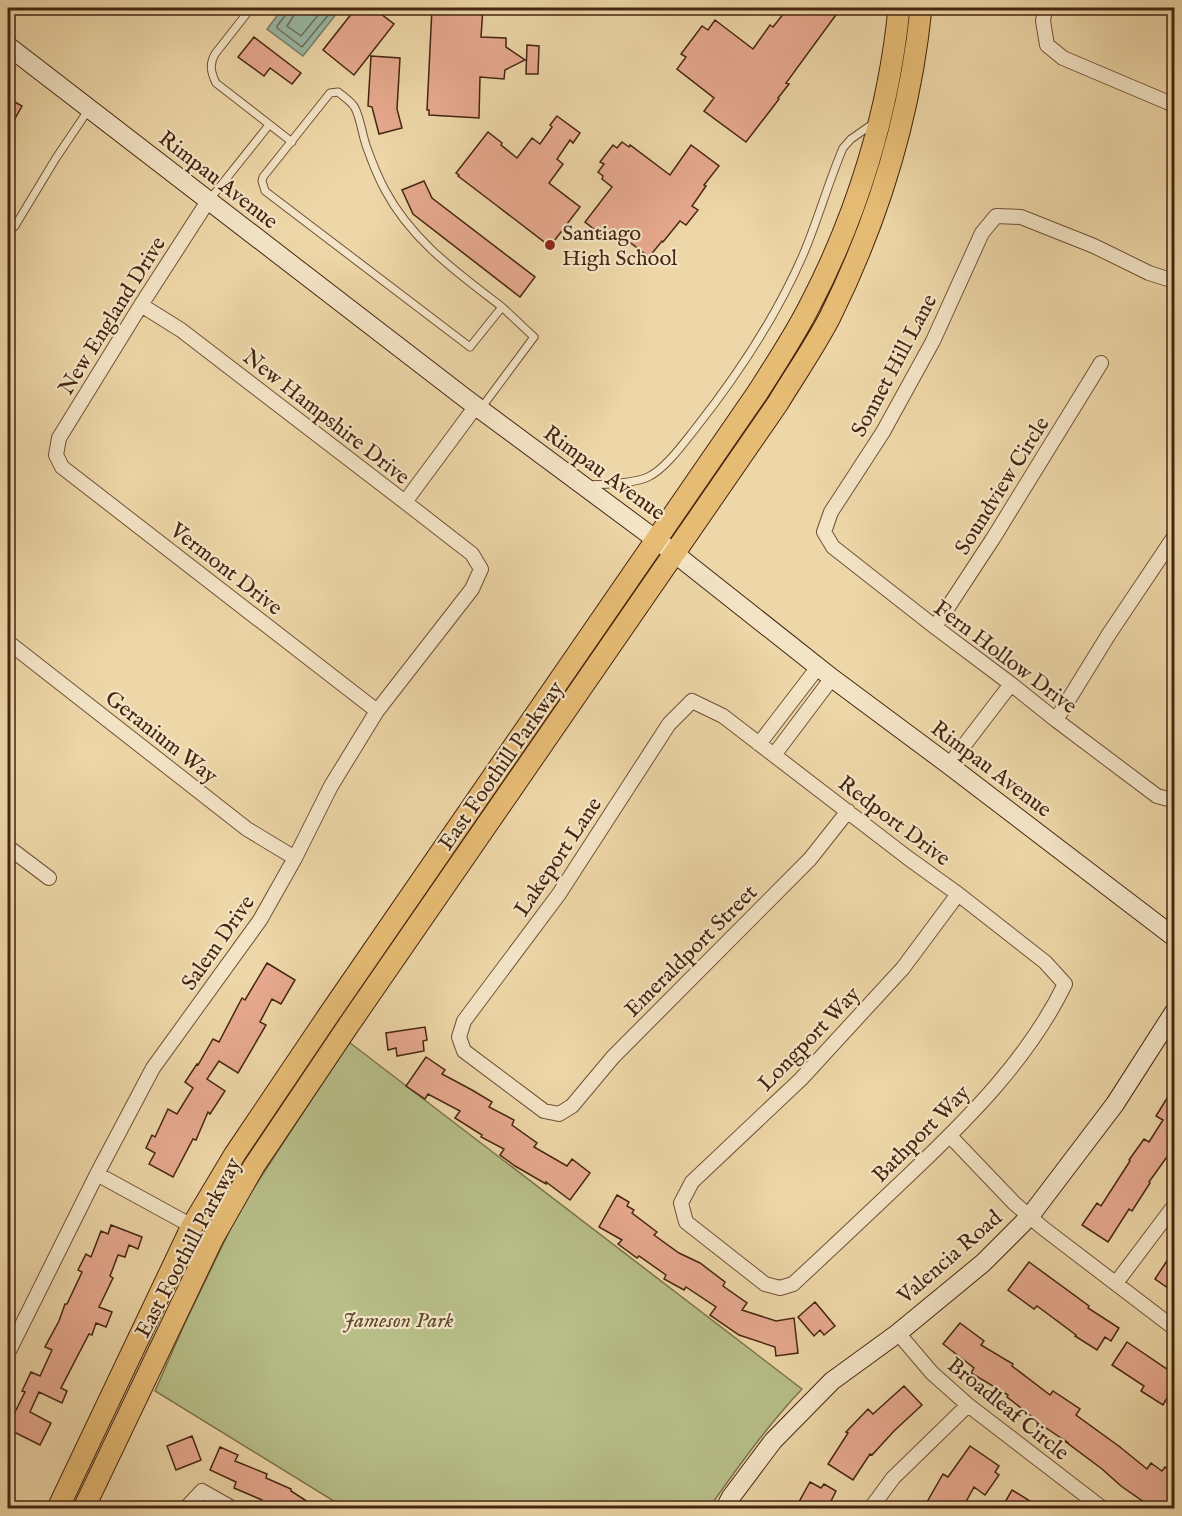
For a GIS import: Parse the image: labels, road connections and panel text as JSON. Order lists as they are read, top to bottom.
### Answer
{
  "streets": {
    "main road": ["Rimpau Avenue", "East Foothill Parkway", "Valencia Road"],
    "street": [
      "New England Drive",
      "Sonnet Hill Lane",
      "New Hampshire Drive",
      "Soundview Circle",
      "Vermont Drive",
      "Fern Hollow Drive",
      "Geranium Way",
      "Redport Drive",
      "Lakeport Lane",
      "Salem Drive",
      "Emeraldport Street",
      "Longport Way",
      "Bathport Way",
      "Broadleaf Circle"
    ]
  },
  "crossings": [
    ["Rimpau Avenue", "New England Drive"],
    ["Rimpau Avenue", "East Foothill Parkway"],
    ["New England Drive", "New Hampshire Drive"],
    ["New England Drive", "Vermont Drive"],
    ["Sonnet Hill Lane", "Fern Hollow Drive"],
    ["New Hampshire Drive", "Salem Drive"],
    ["Soundview Circle", "Fern Hollow Drive"],
    ["Vermont Drive", "Salem Drive"],
    ["Geranium Way", "Salem Drive"],
    ["Redport Drive", "Lakeport Lane"],
    ["Redport Drive", "Emeraldport Street"],
    ["Redport Drive", "Longport Way"],
    ["Redport Drive", "Bathport Way"],
    ["Lakeport Lane", "Emeraldport Street"],
    ["Longport Way", "Bathport Way"],
    ["Valencia Road", "Broadleaf Circle"]
  ],
  "parks": ["Jameson Park"],
  "places": ["Santiago High School"]
}
